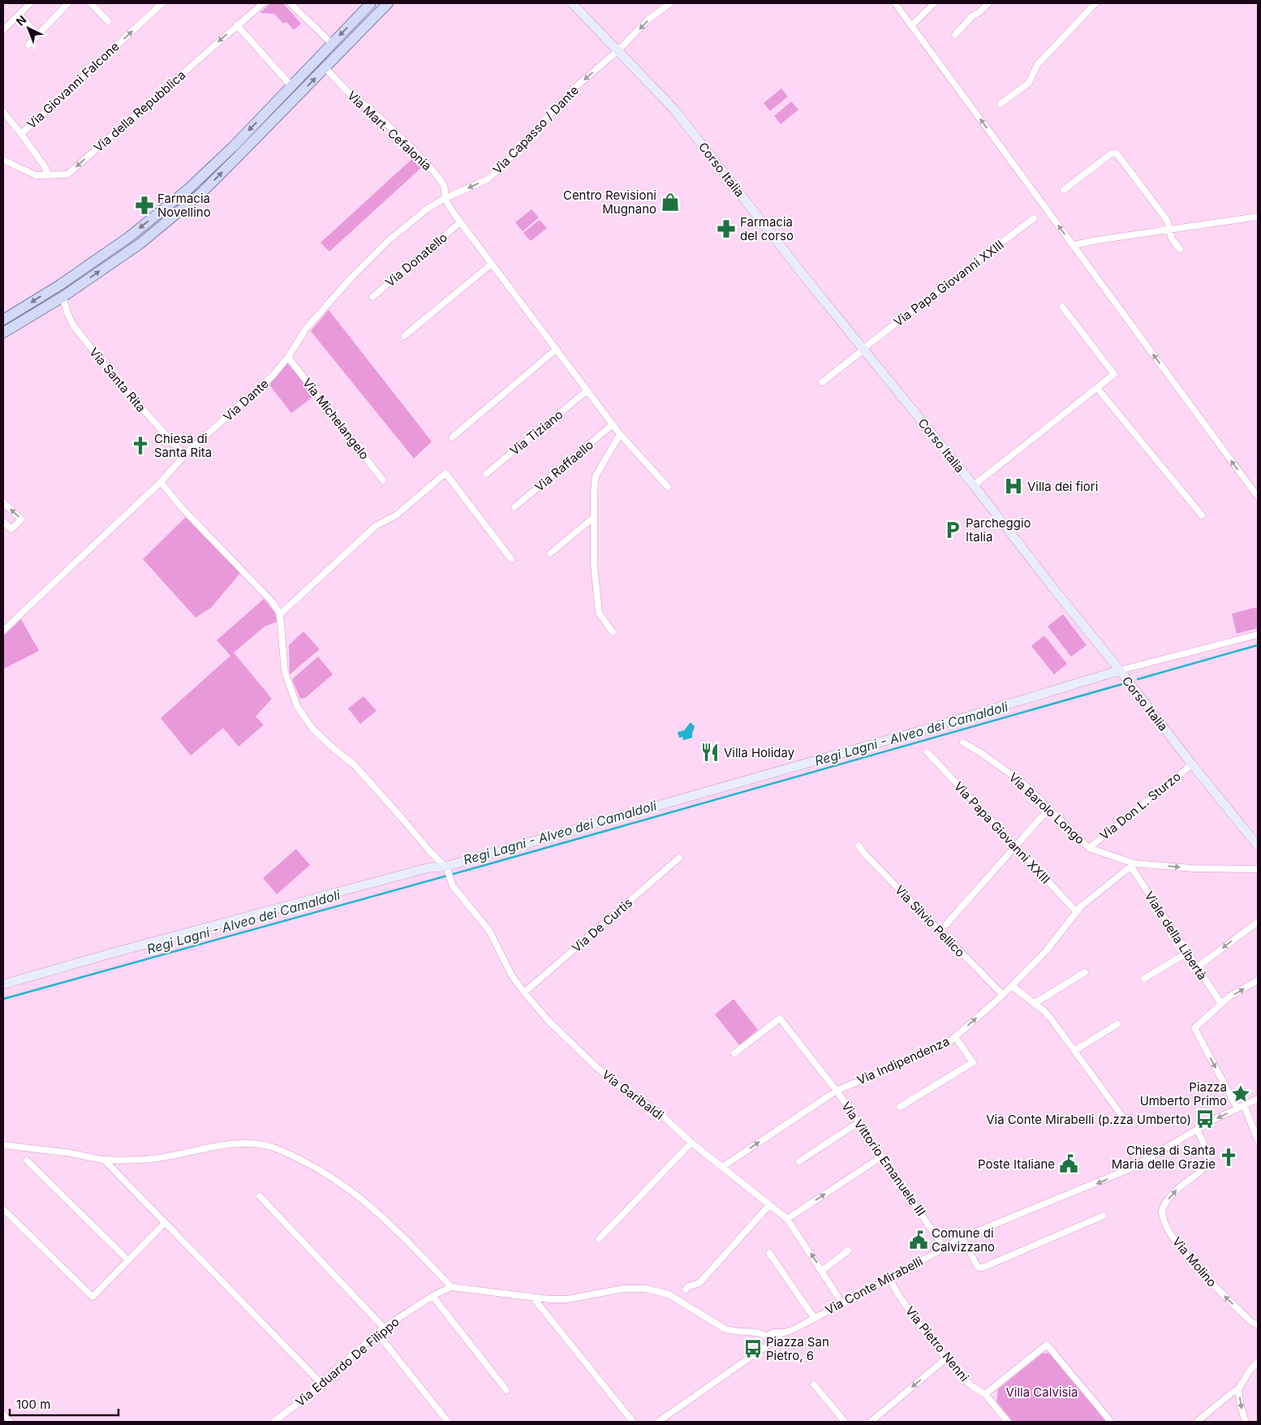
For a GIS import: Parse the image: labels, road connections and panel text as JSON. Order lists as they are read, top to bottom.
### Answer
{
  "streets": {
    "street": [
      "Via Giovanni Falcone",
      "Via della Repubblica",
      "Via Capasso / Dante",
      "Via Mart. Cefalonia",
      "Corso Italia",
      "Via Donatello",
      "Via Papa Giovanni XXIII",
      "Via Santa Rita",
      "Via Dante",
      "Via Michelangelo",
      "Via Tiziano",
      "Via Raffaello",
      "Via Don L. Sturzo",
      "Via Barolo Longo",
      "Via Silvio Pellico",
      "Via De Curtis",
      "Viale della Libertà",
      "Via Indipendenza",
      "Via Garibaldi",
      "Via Vittorio Emanuele III",
      "Via Molino",
      "Via Conte Mirabelli",
      "Via Pietro Nenni",
      "Via Eduardo De Filippo"
    ]
  },
  "crossings": [
    ["Via Giovanni Falcone", "Via della Repubblica"],
    ["Via Capasso / Dante", "Via Mart. Cefalonia"],
    ["Via Capasso / Dante", "Corso Italia"],
    ["Via Capasso / Dante", "Via Dante"],
    ["Via Mart. Cefalonia", "Via Donatello"],
    ["Via Mart. Cefalonia", "Via Dante"],
    ["Via Mart. Cefalonia", "Via Tiziano"],
    ["Via Mart. Cefalonia", "Via Raffaello"],
    ["Corso Italia", "Via Papa Giovanni XXIII"],
    ["Corso Italia", "Via Don L. Sturzo"],
    ["Via Papa Giovanni XXIII", "Via Indipendenza"],
    ["Via Santa Rita", "Via Dante"],
    ["Via Dante", "Via Michelangelo"],
    ["Via Don L. Sturzo", "Via Barolo Longo"],
    ["Via Barolo Longo", "Viale della Libertà"],
    ["Via Barolo Longo", "Via Indipendenza"],
    ["Via Silvio Pellico", "Via Indipendenza"],
    ["Via De Curtis", "Via Garibaldi"],
    ["Viale della Libertà", "Via Indipendenza"],
    ["Via Indipendenza", "Via Garibaldi"],
    ["Via Indipendenza", "Via Vittorio Emanuele III"],
    ["Via Garibaldi", "Via Conte Mirabelli"],
    ["Via Vittorio Emanuele III", "Via Conte Mirabelli"],
    ["Via Molino", "Via Conte Mirabelli"],
    ["Via Conte Mirabelli", "Via Pietro Nenni"]
  ],
  "one_way": [
    "Via Giovanni Falcone",
    "Via della Repubblica",
    "Via Capasso / Dante",
    "Via Barolo Longo",
    "Via Molino",
    "Via Conte Mirabelli"
  ],
  "water": ["Regi Lagni - Alveo dei Camaldoli"],
  "parks": ["Villa Calvisia"],
  "places": {
    "shop": ["Centro Revisioni Mugnano"],
    "pharmacy": ["Farmacia Novellino", "Farmacia del corso"],
    "church": ["Chiesa di Santa Rita", "Chiesa di Santa Maria delle Grazie"],
    "hospital": ["Villa dei fiori"],
    "parking": ["Parcheggio Italia"],
    "restaurant": ["Villa Holiday"],
    "place": ["Piazza Umberto Primo"],
    "bus stop": ["Via Conte Mirabelli (p.zza Umberto)", "Piazza San Pietro, 6"],
    "public building": ["Poste Italiane", "Comune di Calvizzano"]
  },
  "scale_bar": "100 m",
  "north": "top left"
}
